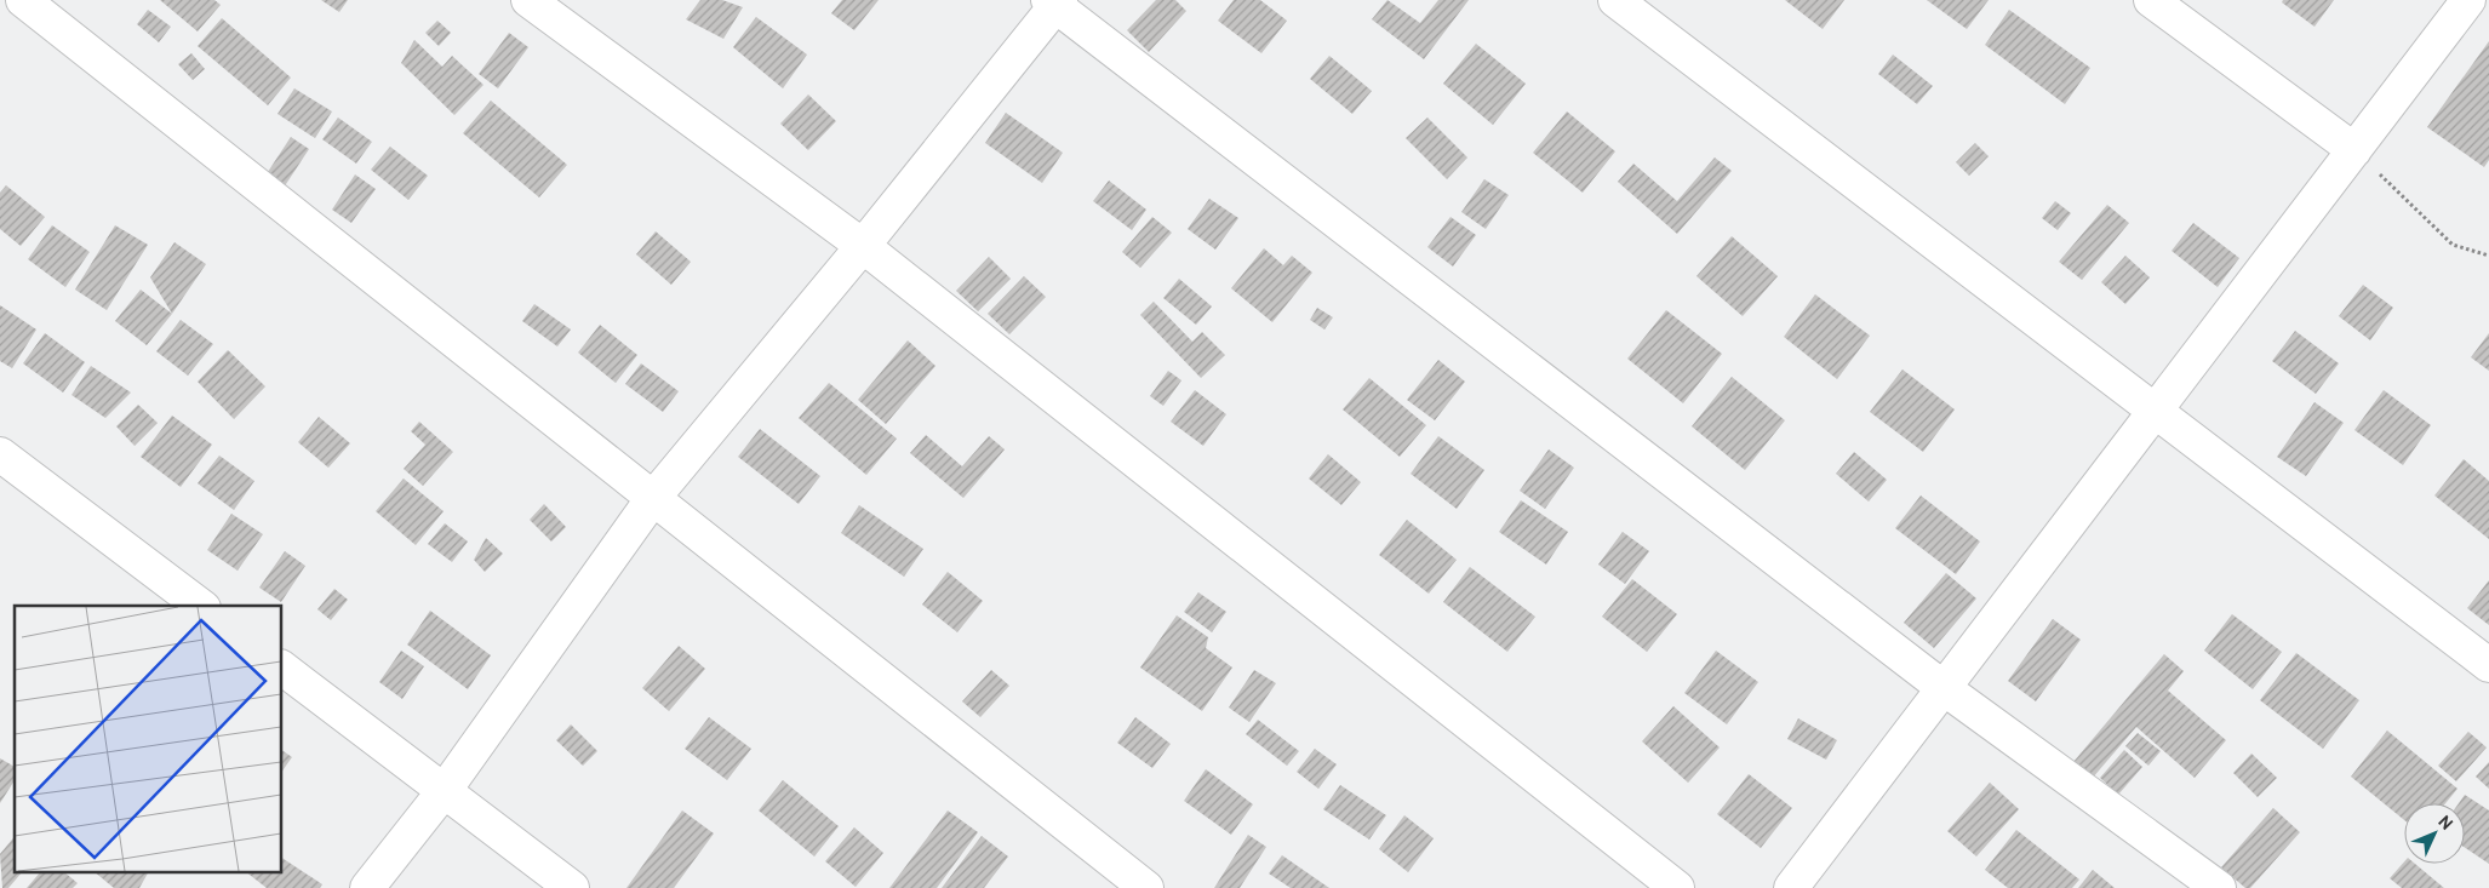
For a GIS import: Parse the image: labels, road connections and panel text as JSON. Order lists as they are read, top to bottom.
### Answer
{
  "north": "top right"
}
